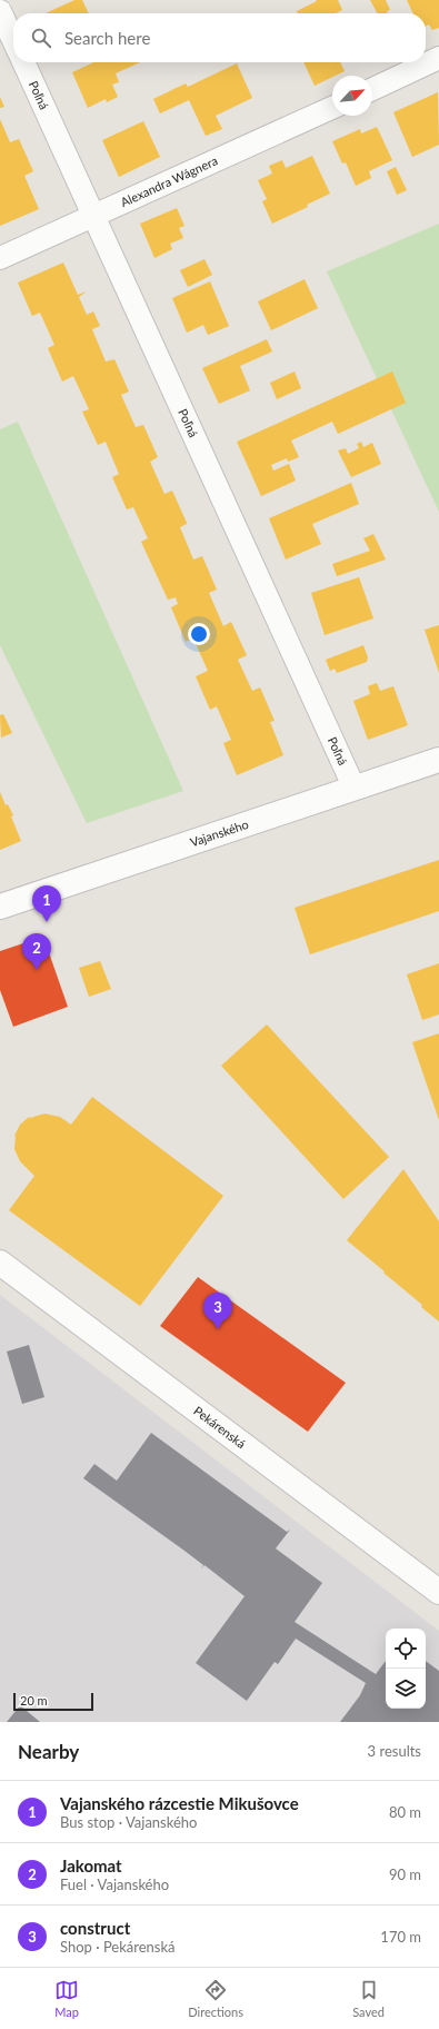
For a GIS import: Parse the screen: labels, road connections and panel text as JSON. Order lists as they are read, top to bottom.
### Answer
{
  "streets": {
    "street": [
      "Poľná",
      "Alexandra Wágnera",
      "Vajanského",
      "Pekárenská"
    ]
  },
  "crossings": [
    ["Poľná", "Alexandra Wágnera"],
    ["Poľná", "Vajanského"]
  ],
  "scale_bar": "20 m",
  "north": "top right",
  "page": {
    "search": "Search here",
    "pins": ["1", "2", "3"],
    "scale": "20 m",
    "heading": ["Nearby", "3 results"],
    "list": [
      {
        "mark": "1",
        "name": "Vajanského rázcestie Mikušovce",
        "note": "Bus stop · Vajanského",
        "value": "80 m"
      },
      {
        "mark": "2",
        "name": "Jakomat",
        "note": "Fuel · Vajanského",
        "value": "90 m"
      },
      {
        "mark": "3",
        "name": "construct",
        "note": "Shop · Pekárenská",
        "value": "170 m"
      }
    ],
    "nav": ["Map", "Directions", "Saved"]
  }
}
